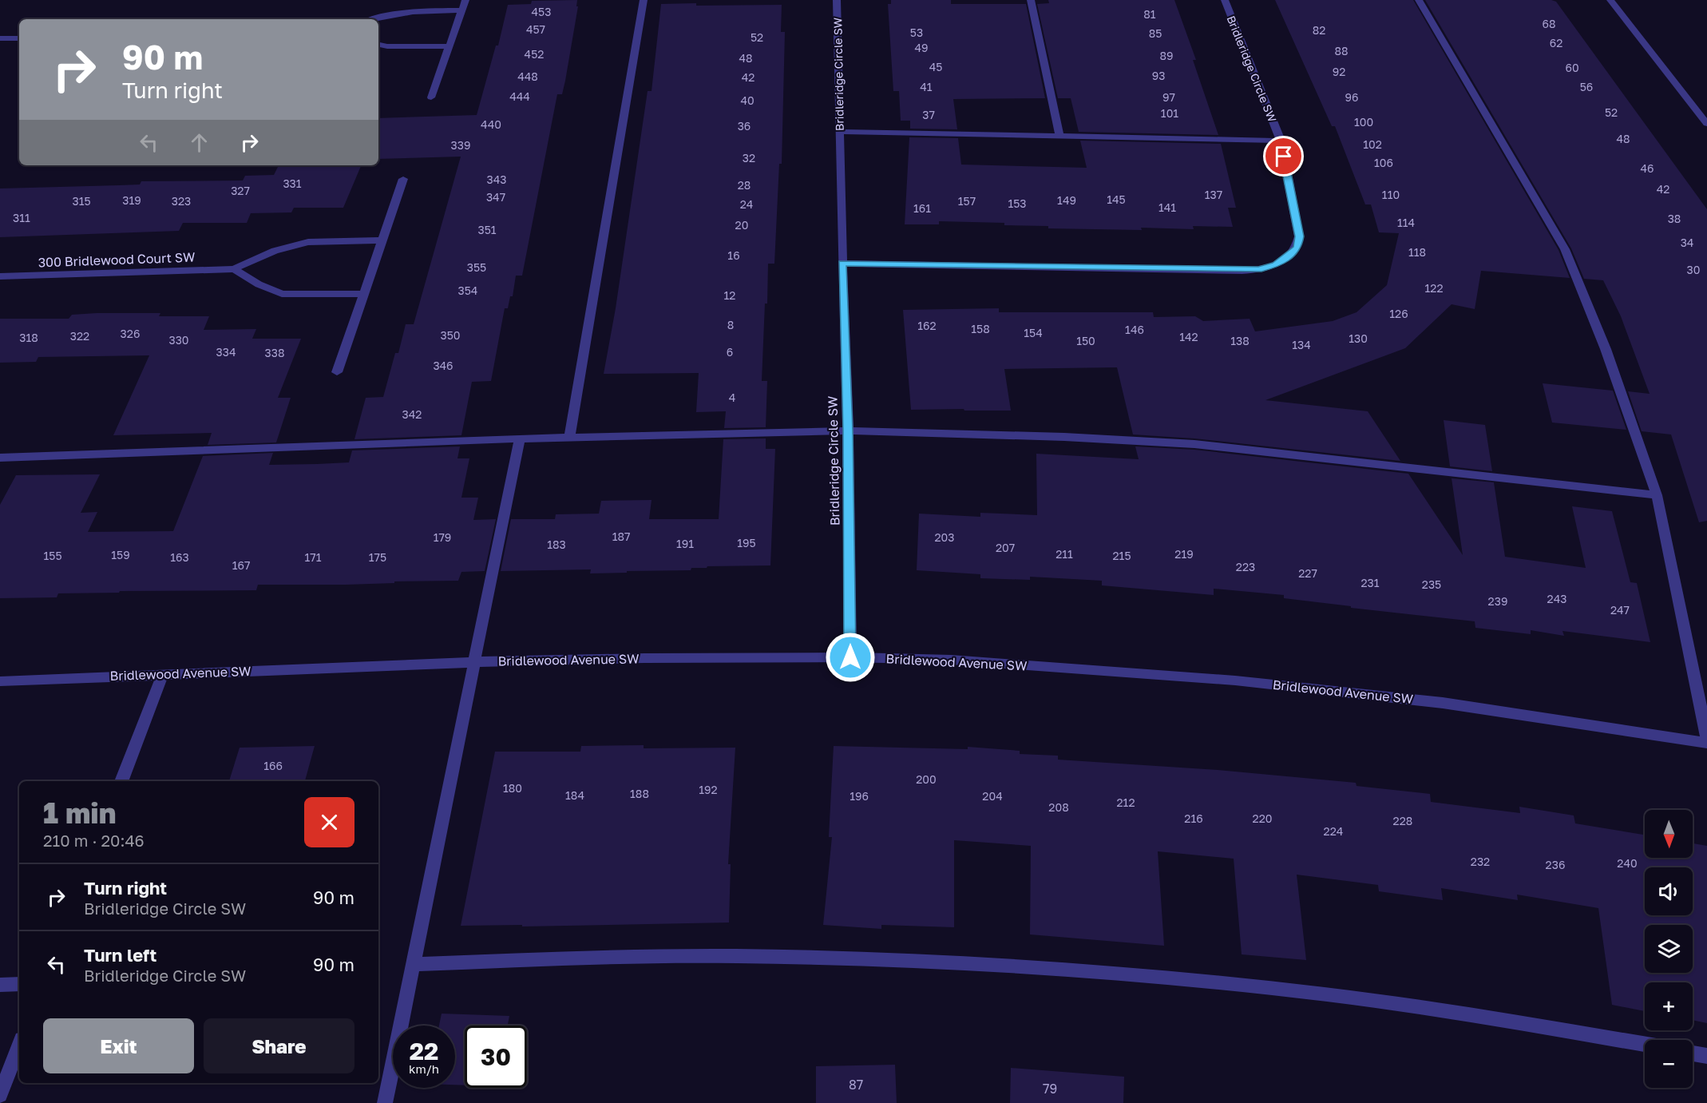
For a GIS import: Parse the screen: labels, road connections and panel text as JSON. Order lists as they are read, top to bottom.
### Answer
{
  "streets": {
    "street": ["Bridleridge Circle SW", "300 Bridlewood Court SW", "Bridlewood Avenue SW"]
  },
  "crossings": [
    ["Bridleridge Circle SW", "Bridlewood Avenue SW"]
  ],
  "house_numbers": [
    "453",
    "81",
    "68",
    "457",
    "82",
    "53",
    "85",
    "52",
    "62",
    "49",
    "88",
    "452",
    "89",
    "48",
    "45",
    "60",
    "92",
    "93",
    "448",
    "42",
    "41",
    "56",
    "444",
    "97",
    "96",
    "40",
    "52",
    "101",
    "37",
    "100",
    "440",
    "36",
    "48",
    "102",
    "339",
    "32",
    "106",
    "46",
    "343",
    "331",
    "28",
    "42",
    "327",
    "137",
    "110",
    "347",
    "145",
    "319",
    "149",
    "315",
    "323",
    "157",
    "153",
    "24",
    "141",
    "161",
    "311",
    "38",
    "114",
    "20",
    "351",
    "34",
    "118",
    "16",
    "355",
    "30",
    "122",
    "354",
    "12",
    "126",
    "8",
    "162",
    "158",
    "146",
    "154",
    "326",
    "350",
    "322",
    "142",
    "318",
    "130",
    "330",
    "150",
    "138",
    "134",
    "334",
    "6",
    "338",
    "346",
    "4",
    "342",
    "187",
    "179",
    "203",
    "195",
    "191",
    "183",
    "207",
    "211",
    "219",
    "159",
    "155",
    "215",
    "163",
    "171",
    "175",
    "167",
    "223",
    "227",
    "231",
    "235",
    "243",
    "239",
    "247",
    "166",
    "200",
    "180",
    "192",
    "188",
    "184",
    "196",
    "204",
    "212",
    "208",
    "216",
    "220",
    "228",
    "224",
    "232",
    "240",
    "236",
    "87",
    "79"
  ],
  "north": "bottom",
  "page": {
    "turn": ["90 m", "Turn right"],
    "heading": ["1 min", "210 m · 20:46"],
    "map_buttons": ["+", "−"],
    "list": [
      {
        "name": "Turn right",
        "note": "Bridleridge Circle SW",
        "value": "90 m"
      },
      {
        "name": "Turn left",
        "note": "Bridleridge Circle SW",
        "value": "90 m"
      }
    ],
    "buttons": ["Exit", "Share"],
    "speed": "22 km/h",
    "limit": "30"
  }
}
